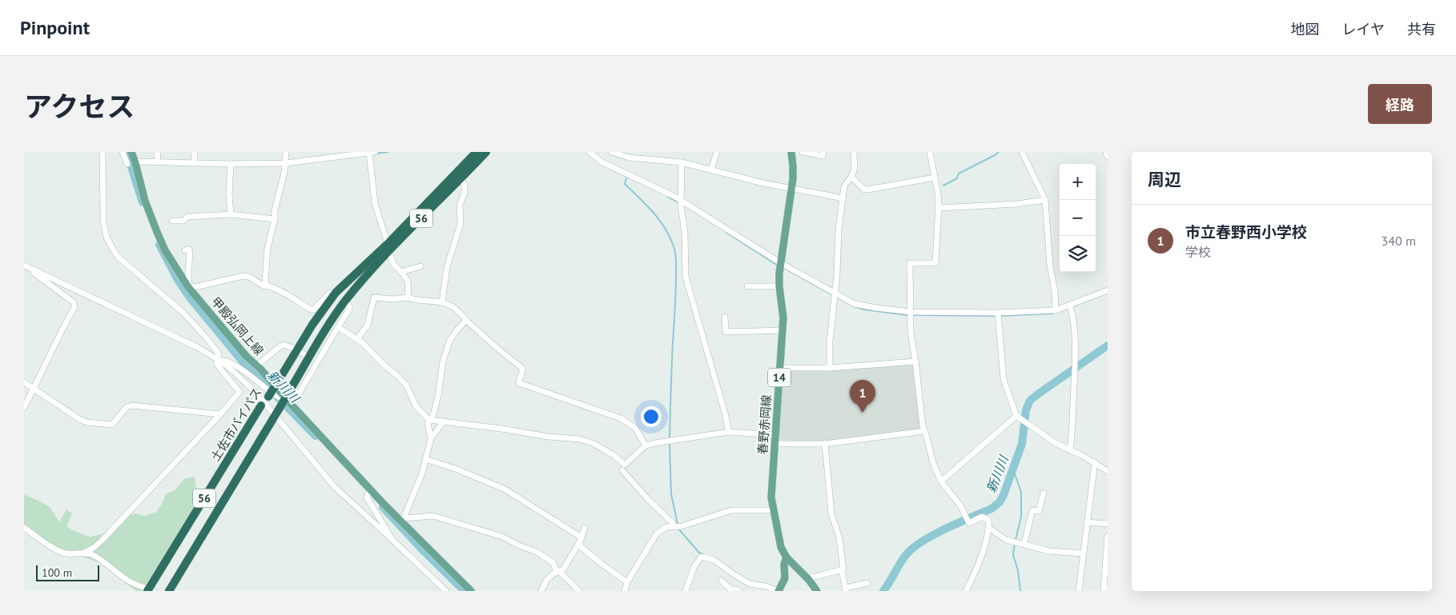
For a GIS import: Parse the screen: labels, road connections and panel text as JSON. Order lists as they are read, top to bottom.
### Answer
{
  "streets": {
    "highway": ["56", "土佐市バイパス"],
    "main road": ["甲殿弘岡上線", "14", "春野赤岡線"]
  },
  "crossings": [
    ["56", "土佐市バイパス"]
  ],
  "water": ["新川川"],
  "scale_bar": "100 m",
  "page": {
    "header": "Pinpoint",
    "nav": ["地図", "レイヤ", "共有"],
    "title": "アクセス",
    "buttons": "経路",
    "heading": "周辺",
    "map_buttons": ["+", "−"],
    "list": [
      {
        "mark": "1",
        "name": "市立春野西小学校",
        "note": "学校",
        "value": "340 m"
      }
    ],
    "pins": "1",
    "scale": "100 m"
  }
}
